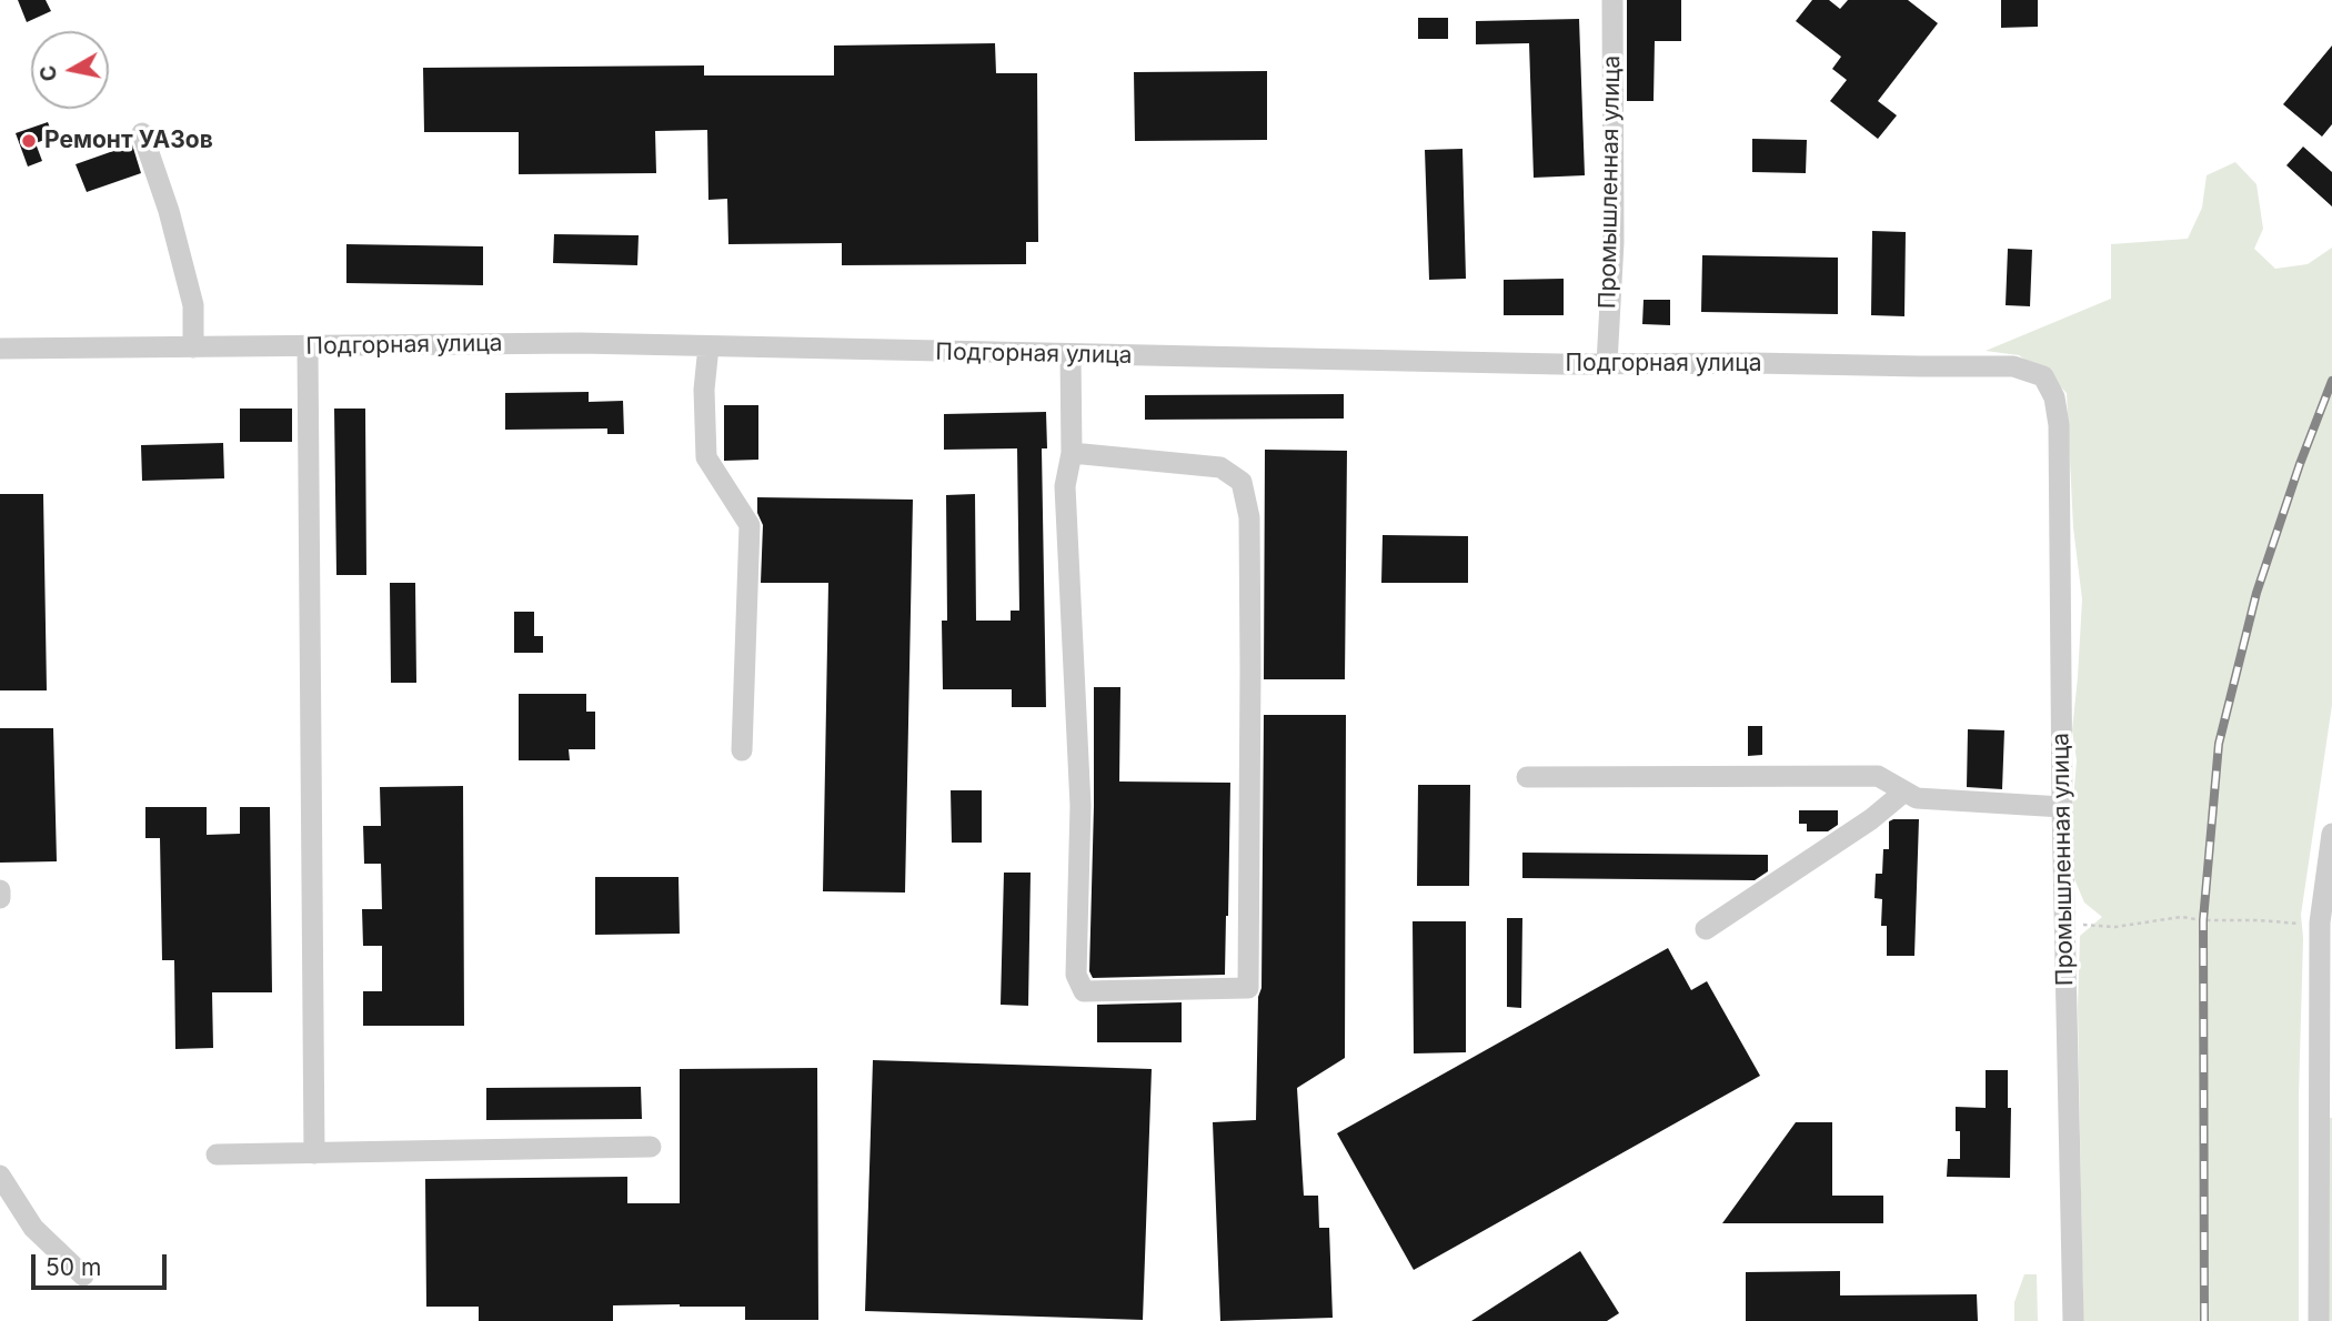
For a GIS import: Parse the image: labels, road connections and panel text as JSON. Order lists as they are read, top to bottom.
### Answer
{
  "streets": {
    "street": ["Промышленная улица", "Подгорная улица"]
  },
  "crossings": [
    ["Промышленная улица", "Подгорная улица"]
  ],
  "places": ["Ремонт УАЗов"],
  "scale_bar": "50 m",
  "north": "left"
}
